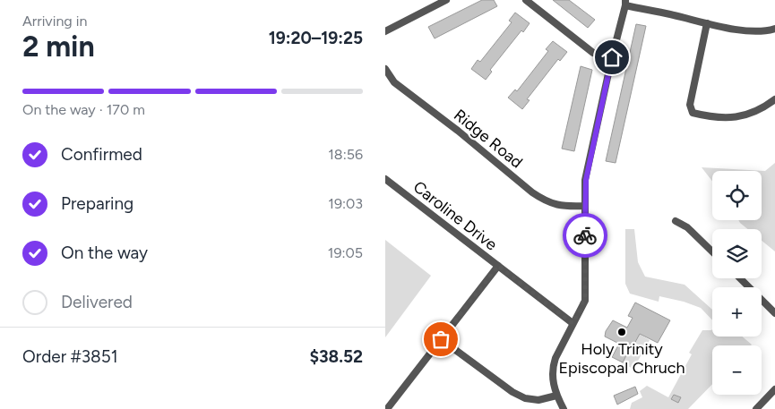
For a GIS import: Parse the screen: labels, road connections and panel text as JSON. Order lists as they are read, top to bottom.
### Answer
{
  "streets": {
    "street": ["Ridge Road", "Caroline Drive"]
  },
  "places": ["Holy Trinity Episcopal Chruch"],
  "page": {
    "heading": ["2 min", "Arriving in", "19:20–19:25"],
    "panel": ["Order #3851", "$38.52"],
    "bar": "On the way · 170 m",
    "list": [
      ["Confirmed", "18:56"],
      ["Preparing", "19:03"],
      ["On the way", "19:05"],
      "Delivered"
    ],
    "map_buttons": ["+", "−"]
  }
}
